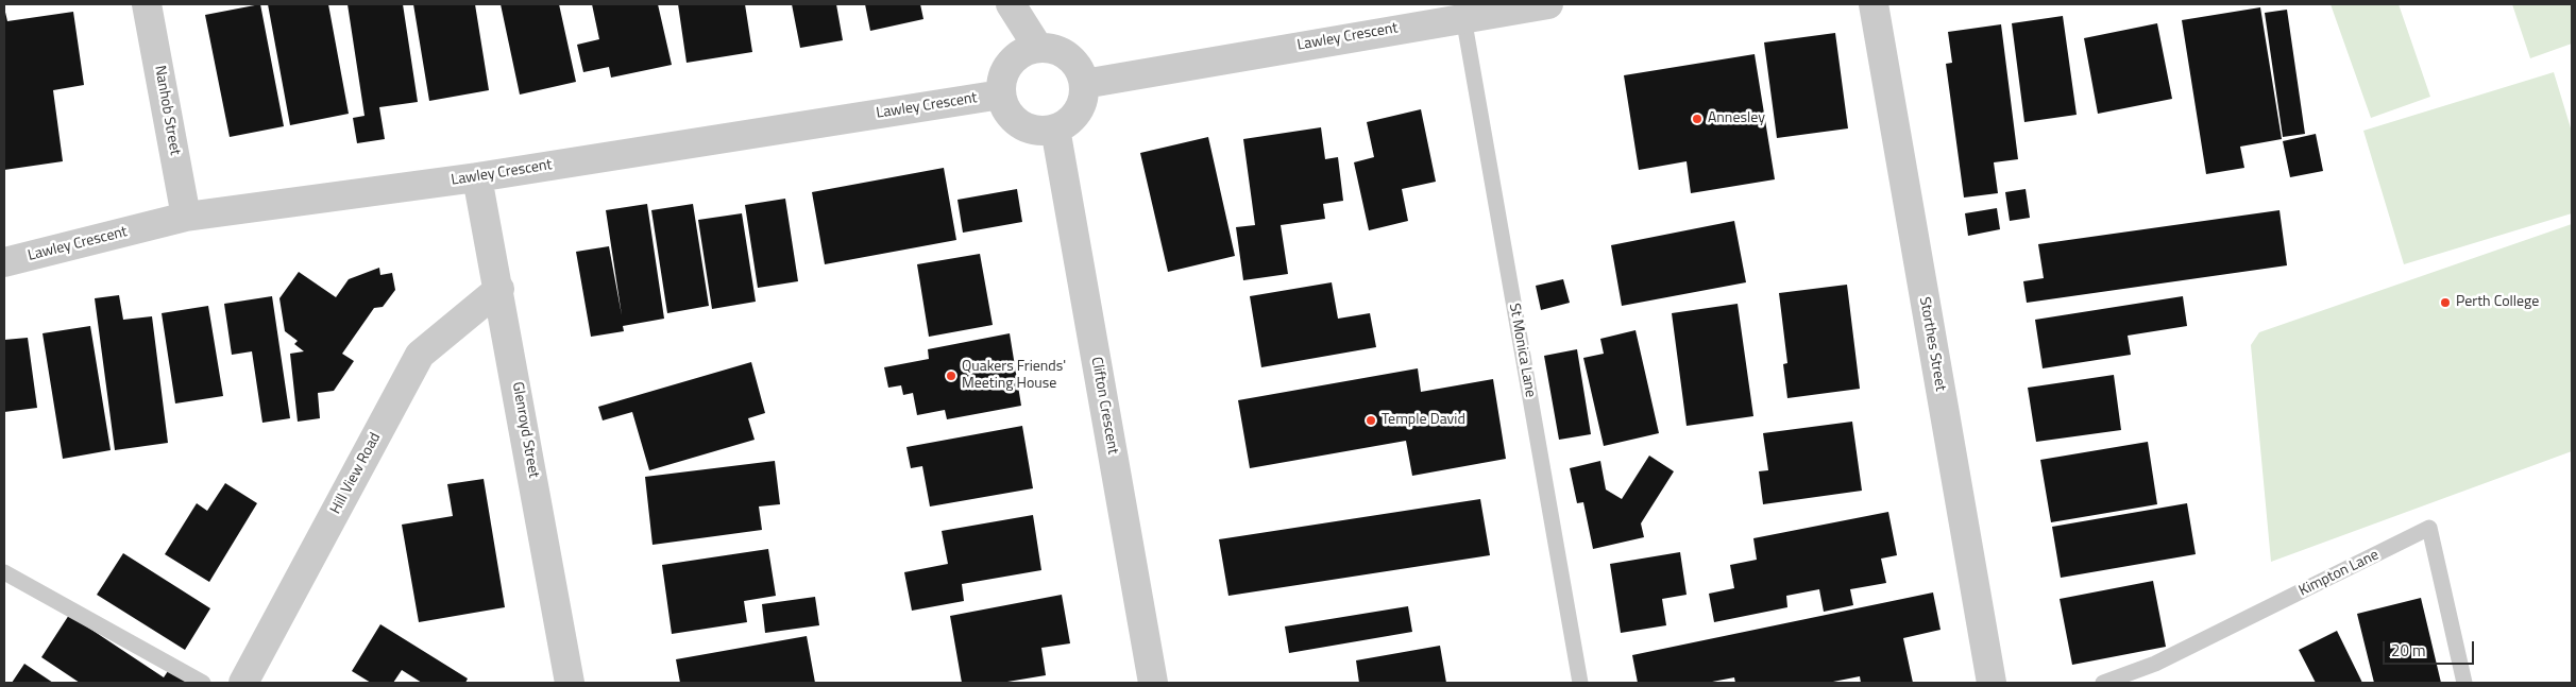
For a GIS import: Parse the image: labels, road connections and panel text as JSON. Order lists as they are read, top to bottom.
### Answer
{
  "streets": {
    "street": [
      "Lawley Crescent",
      "Nanhob Street",
      "Storthes Street",
      "Clifton Crescent",
      "Glenroyd Street",
      "Hill View Road"
    ],
    "lane": ["St Monica Lane", "Kimpton Lane"]
  },
  "crossings": [
    ["Lawley Crescent", "Nanhob Street"],
    ["Lawley Crescent", "St Monica Lane"],
    ["Lawley Crescent", "Clifton Crescent"],
    ["Lawley Crescent", "Glenroyd Street"],
    ["Glenroyd Street", "Hill View Road"]
  ],
  "places": [
    "Annesley",
    "Perth College",
    "Quakers Friends' Meeting House",
    "Temple David"
  ],
  "scale_bar": "20 m"
}
